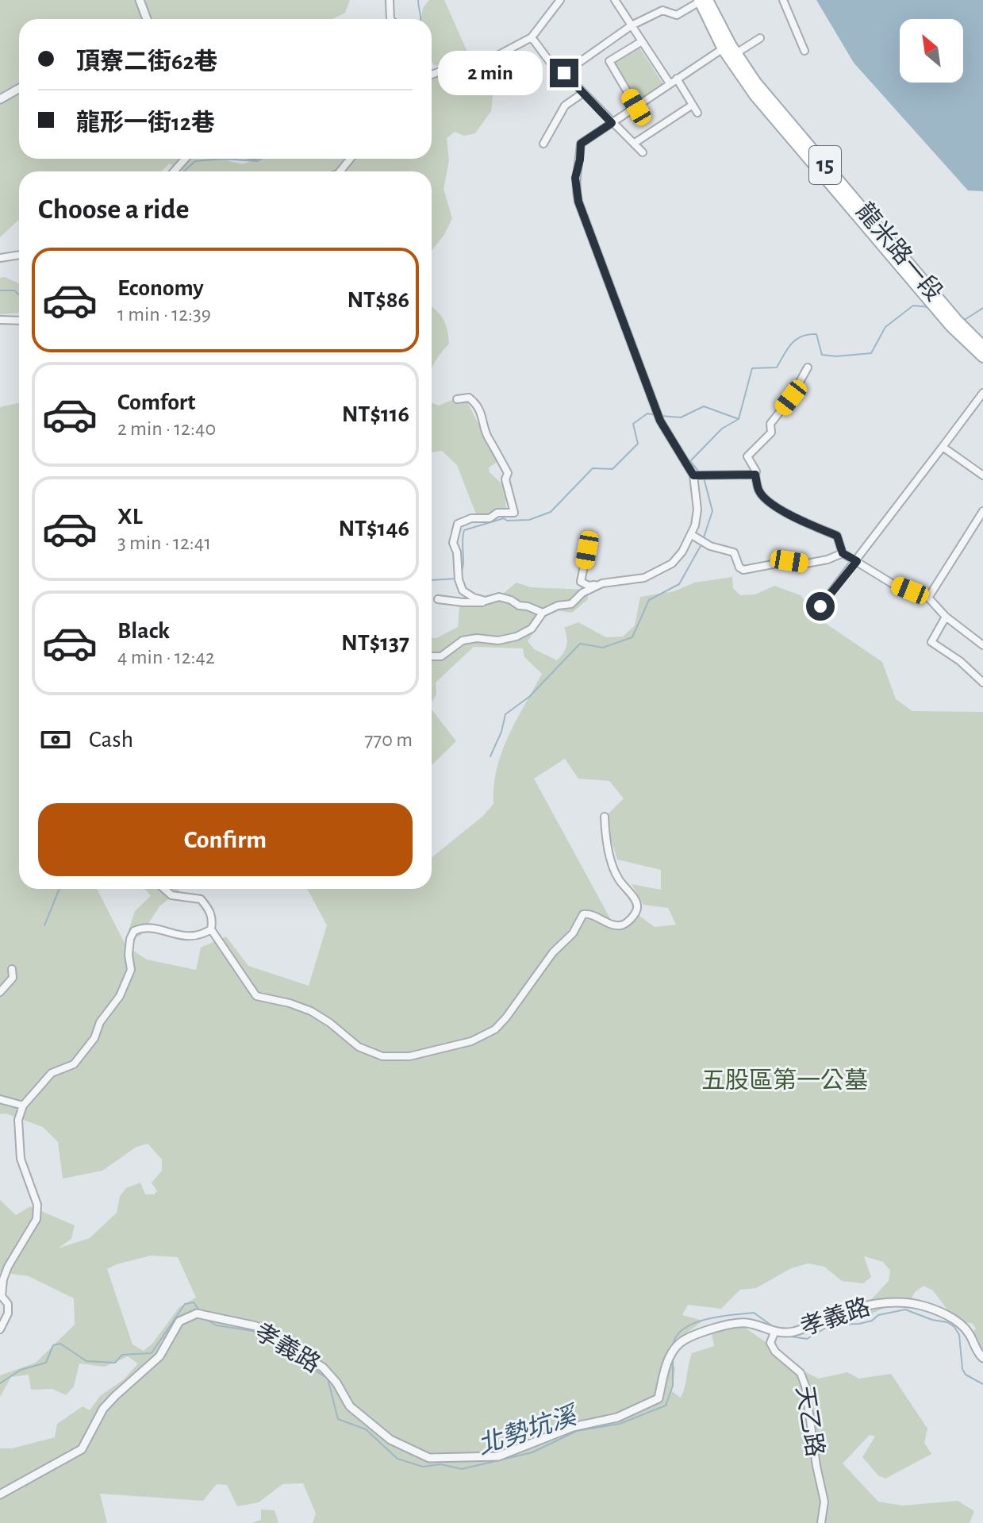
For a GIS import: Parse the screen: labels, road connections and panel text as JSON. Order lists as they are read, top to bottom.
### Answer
{
  "streets": {
    "main road": ["15", "龍米路一段"],
    "street": ["孝義路", "天乙路"]
  },
  "crossings": [
    ["孝義路", "天乙路"]
  ],
  "water": ["北勢坑溪"],
  "parks": ["五股區第一公墓"],
  "north": "top left",
  "page": {
    "banner": ["頂寮二街62巷", "龍形一街12巷"],
    "bubble": "2 min",
    "heading": "Choose a ride",
    "list": [
      {
        "name": "Economy",
        "note": "1 min · 12:39",
        "value": "NT$86"
      },
      {
        "name": "Comfort",
        "note": "2 min · 12:40",
        "value": "NT$116"
      },
      {
        "name": "XL",
        "note": "3 min · 12:41",
        "value": "NT$146"
      },
      {
        "name": "Black",
        "note": "4 min · 12:42",
        "value": "NT$137"
      }
    ],
    "pay": ["Cash", "770 m"],
    "buttons": "Confirm"
  }
}
